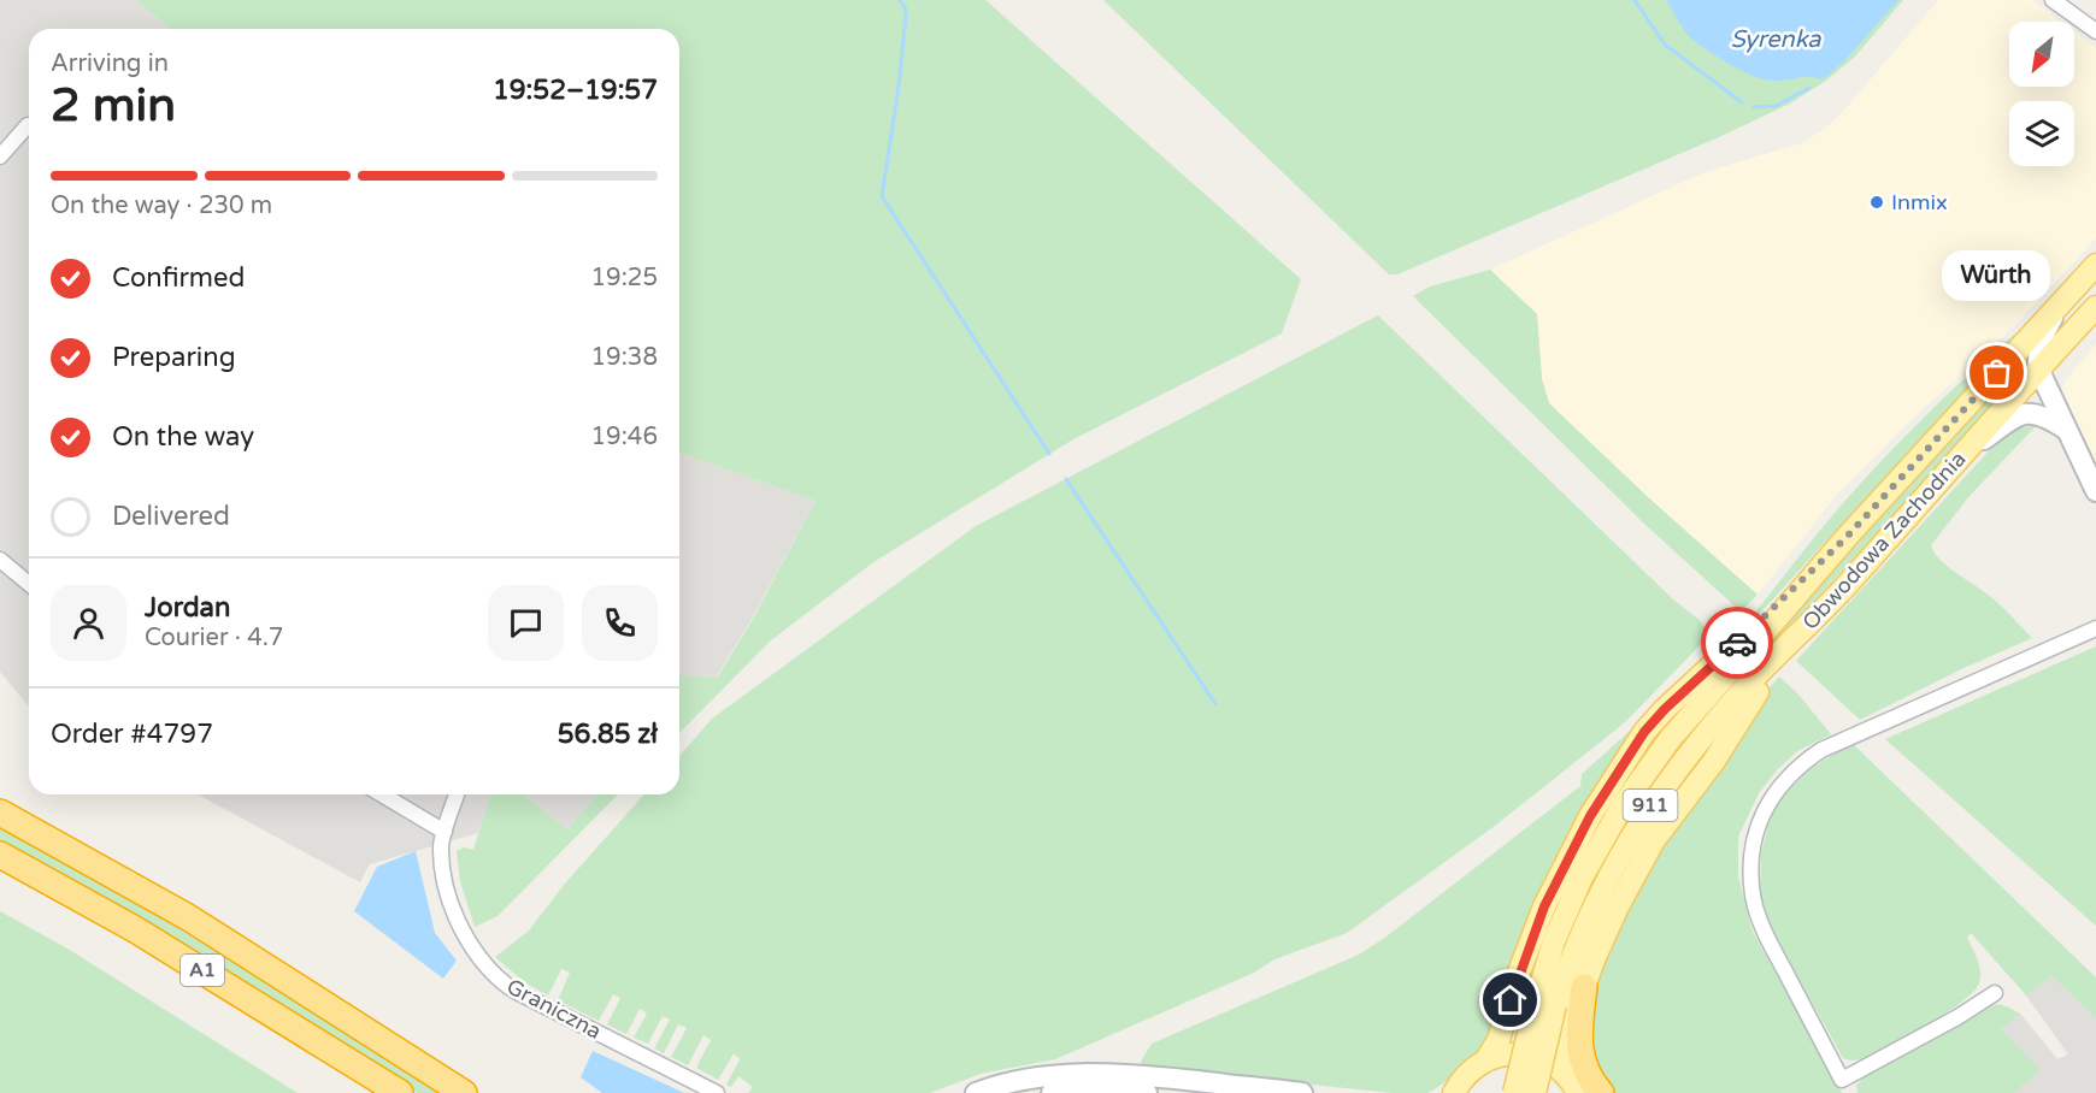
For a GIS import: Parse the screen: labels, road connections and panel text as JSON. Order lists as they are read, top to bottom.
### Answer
{
  "streets": {
    "highway": ["A1"],
    "main road": ["Obwodowa Zachodnia", "911"],
    "street": ["Graniczna"]
  },
  "crossings": [
    ["Obwodowa Zachodnia", "911"]
  ],
  "water": ["Syrenka"],
  "places": ["Inmix", "Würth"],
  "north": "bottom left",
  "page": {
    "heading": ["2 min", "Arriving in", "19:52–19:57"],
    "panel": [
      "Jordan",
      "Courier · 4.7",
      "Order #4797",
      "56.85 zł"
    ],
    "bar": "On the way · 230 m",
    "list": [
      ["Confirmed", "19:25"],
      ["Preparing", "19:38"],
      ["On the way", "19:46"],
      "Delivered"
    ],
    "bubble": "Würth"
  }
}
